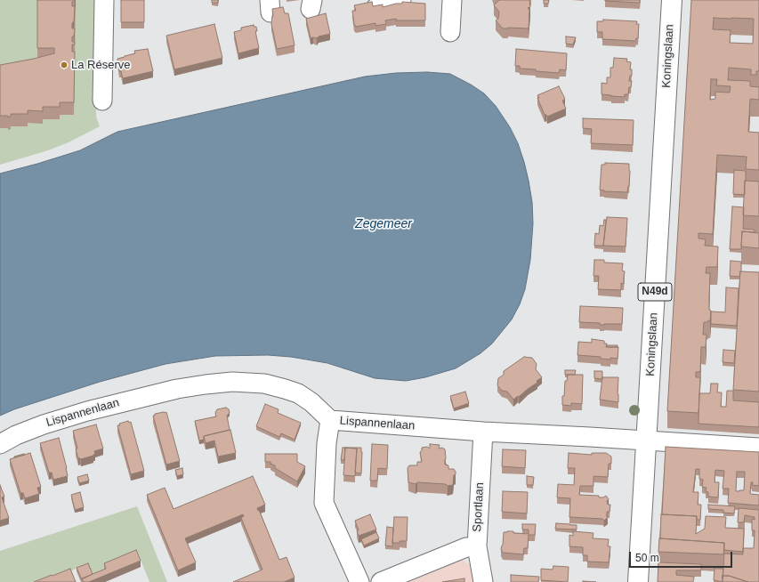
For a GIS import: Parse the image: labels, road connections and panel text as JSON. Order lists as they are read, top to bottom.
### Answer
{
  "streets": {
    "main road": ["Koningslaan", "N49d"],
    "street": ["Lispannenlaan", "Sportlaan"]
  },
  "crossings": [
    ["Koningslaan", "Lispannenlaan"],
    ["Lispannenlaan", "Sportlaan"]
  ],
  "water": ["Zegemeer"],
  "places": ["La Réserve"],
  "scale_bar": "50 m"
}
